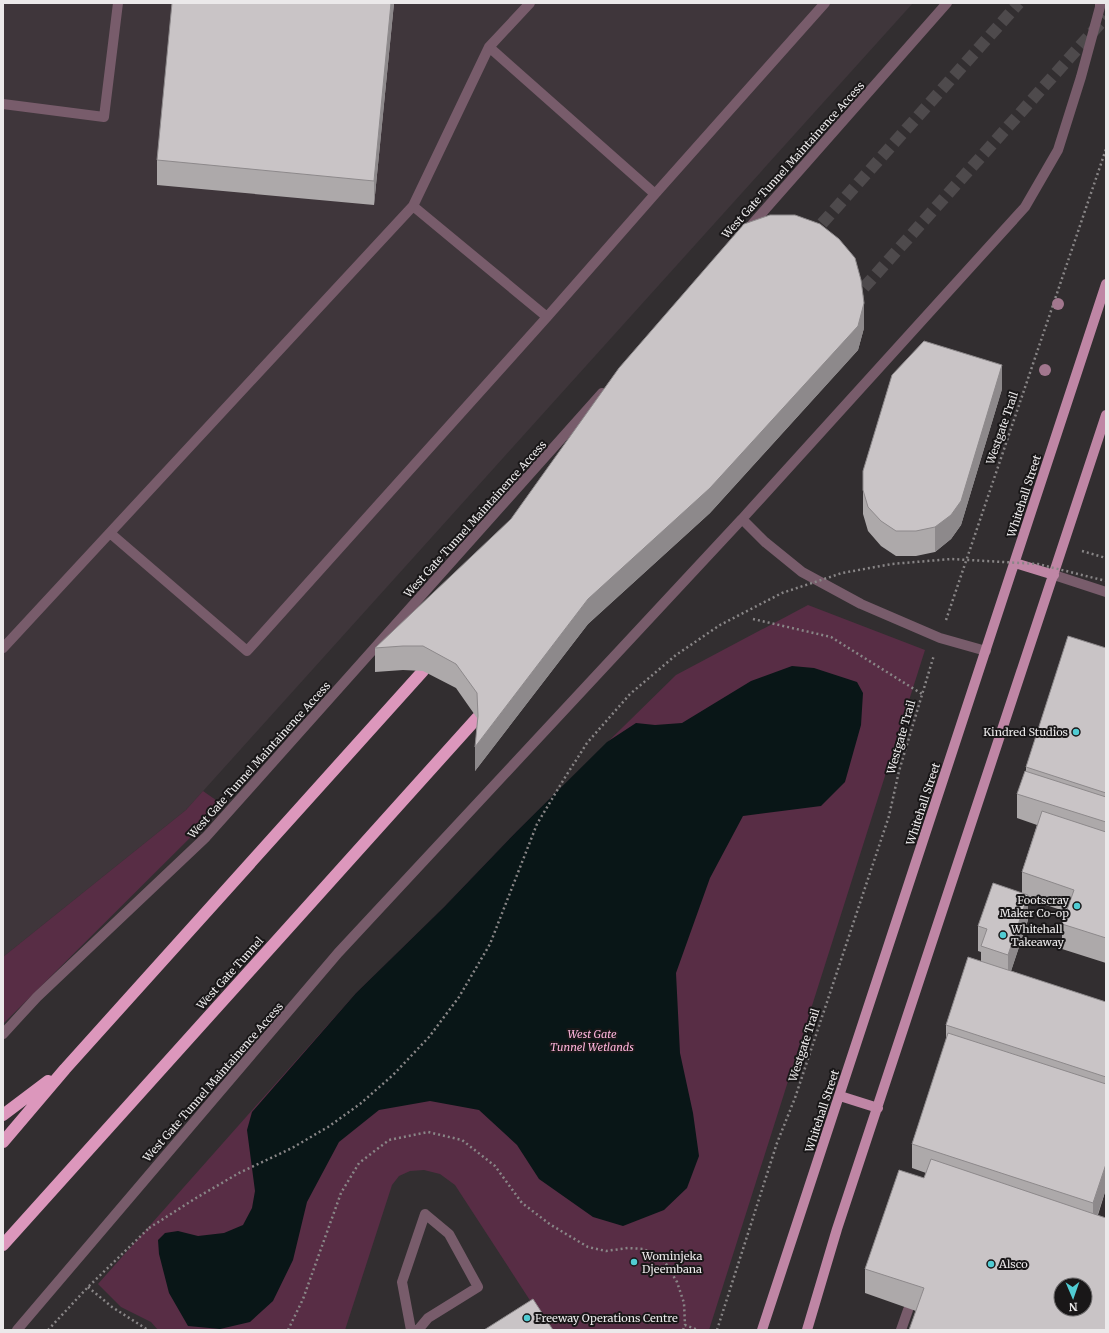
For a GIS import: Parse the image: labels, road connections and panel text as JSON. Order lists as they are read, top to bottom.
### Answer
{
  "streets": {
    "highway": ["West Gate Tunnel"],
    "main road": ["Whitehall Street"],
    "street": ["West Gate Tunnel Maintainence Access"],
    "path": ["Westgate Trail"]
  },
  "parks": ["West Gate Tunnel Wetlands"],
  "places": [
    "Kindred Studios",
    "Footscray Maker Co-op",
    "Whitehall Takeaway",
    "Wominjeka Djeembana",
    "Alsco",
    "Freeway Operations Centre"
  ],
  "north": "bottom"
}
